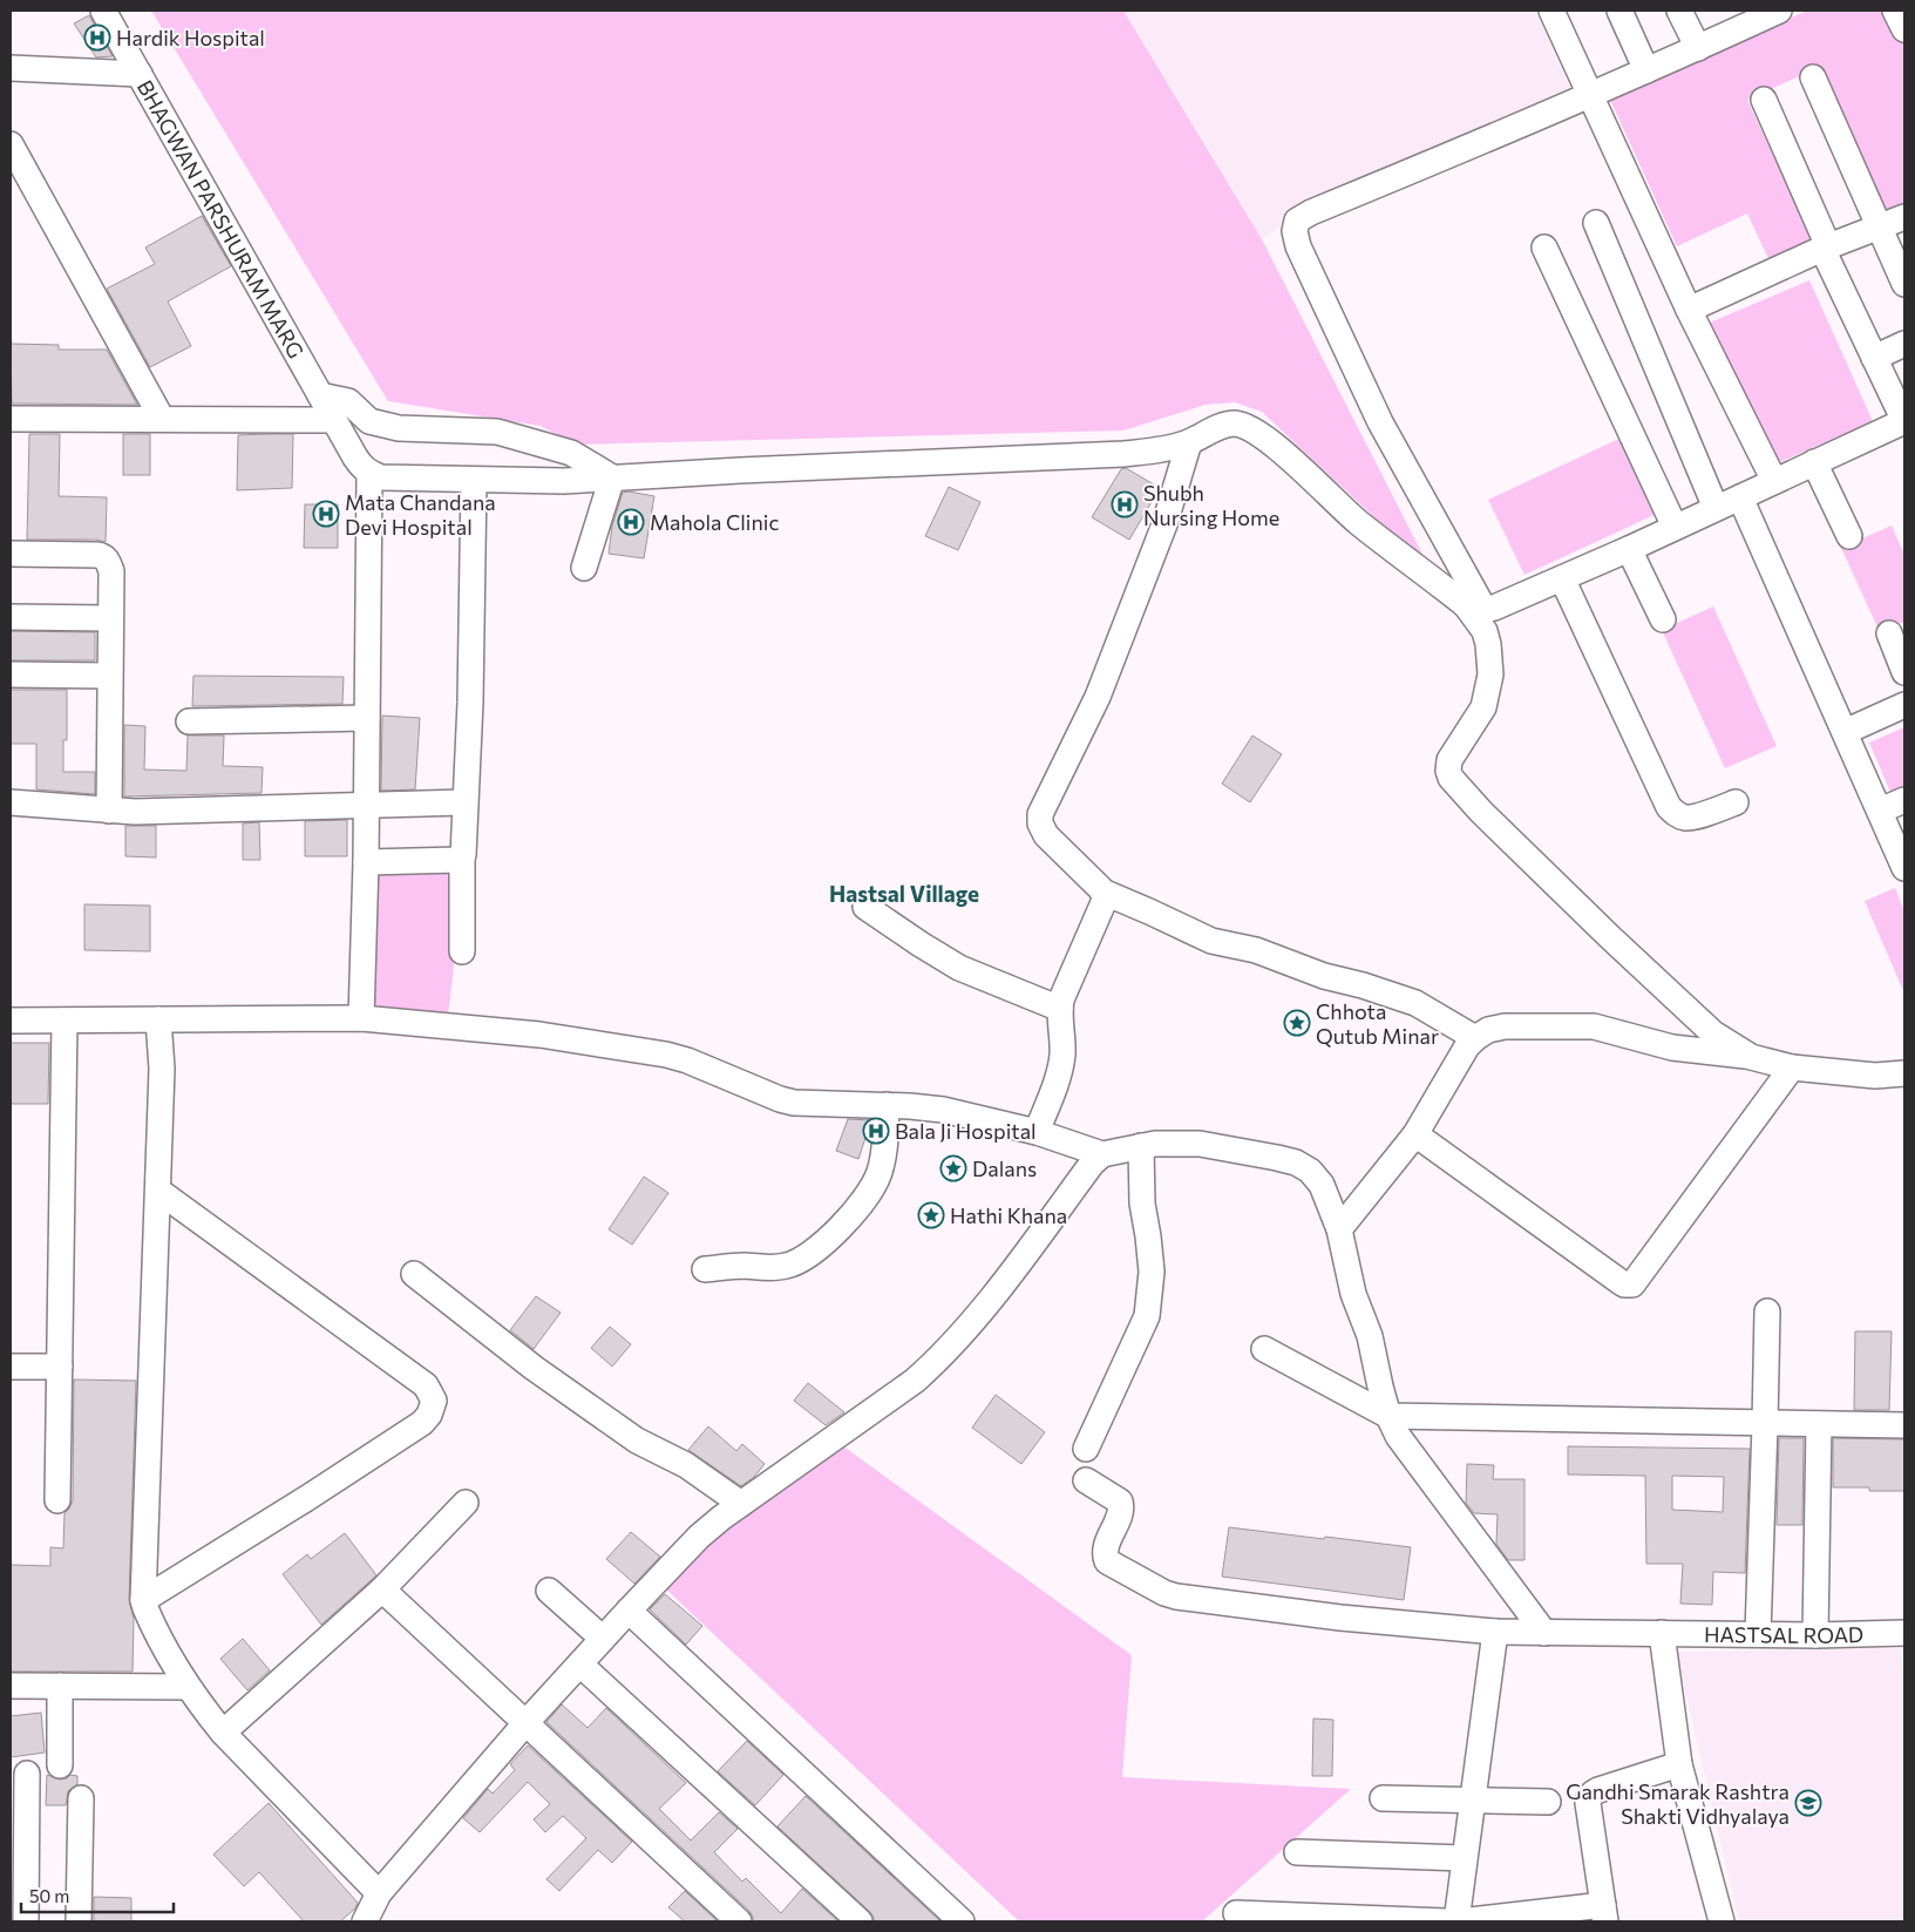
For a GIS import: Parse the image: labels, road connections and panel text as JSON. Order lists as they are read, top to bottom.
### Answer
{
  "streets": {
    "street": ["BHAGWAN PARSHURAM MARG", "HASTSAL ROAD"]
  },
  "districts": ["Hastsal Village"],
  "places": {
    "hospital": [
      "Hardik Hospital",
      "Shubh Nursing Home",
      "Mata Chandana Devi Hospital",
      "Mahola Clinic",
      "Bala Ji Hospital"
    ],
    "place": ["Chhota Qutub Minar", "Dalans", "Hathi Khana"],
    "school or university": ["Gandhi Smarak Rashtra Shakti Vidhyalaya"]
  },
  "scale_bar": "50 m"
}
